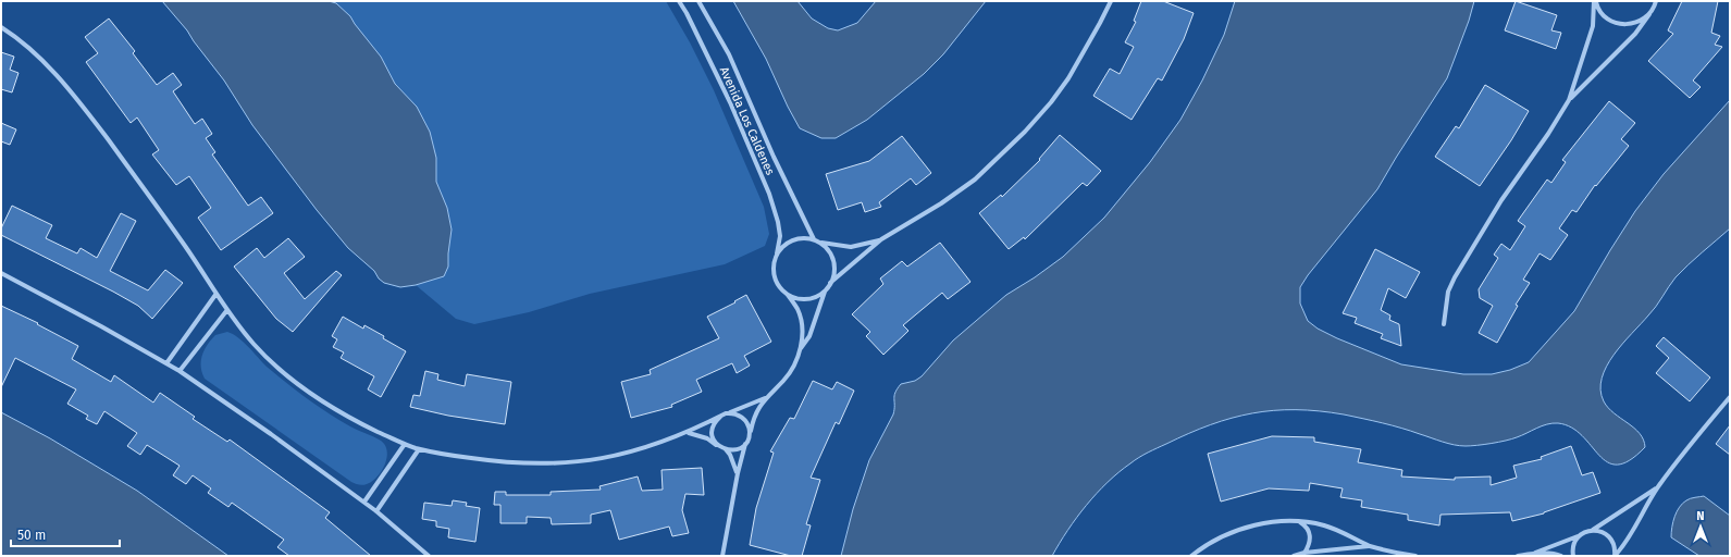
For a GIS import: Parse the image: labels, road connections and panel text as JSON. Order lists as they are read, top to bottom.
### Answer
{
  "streets": {
    "street": ["Avenida Los Caldenes"]
  },
  "scale_bar": "50 m",
  "north": "top"
}
